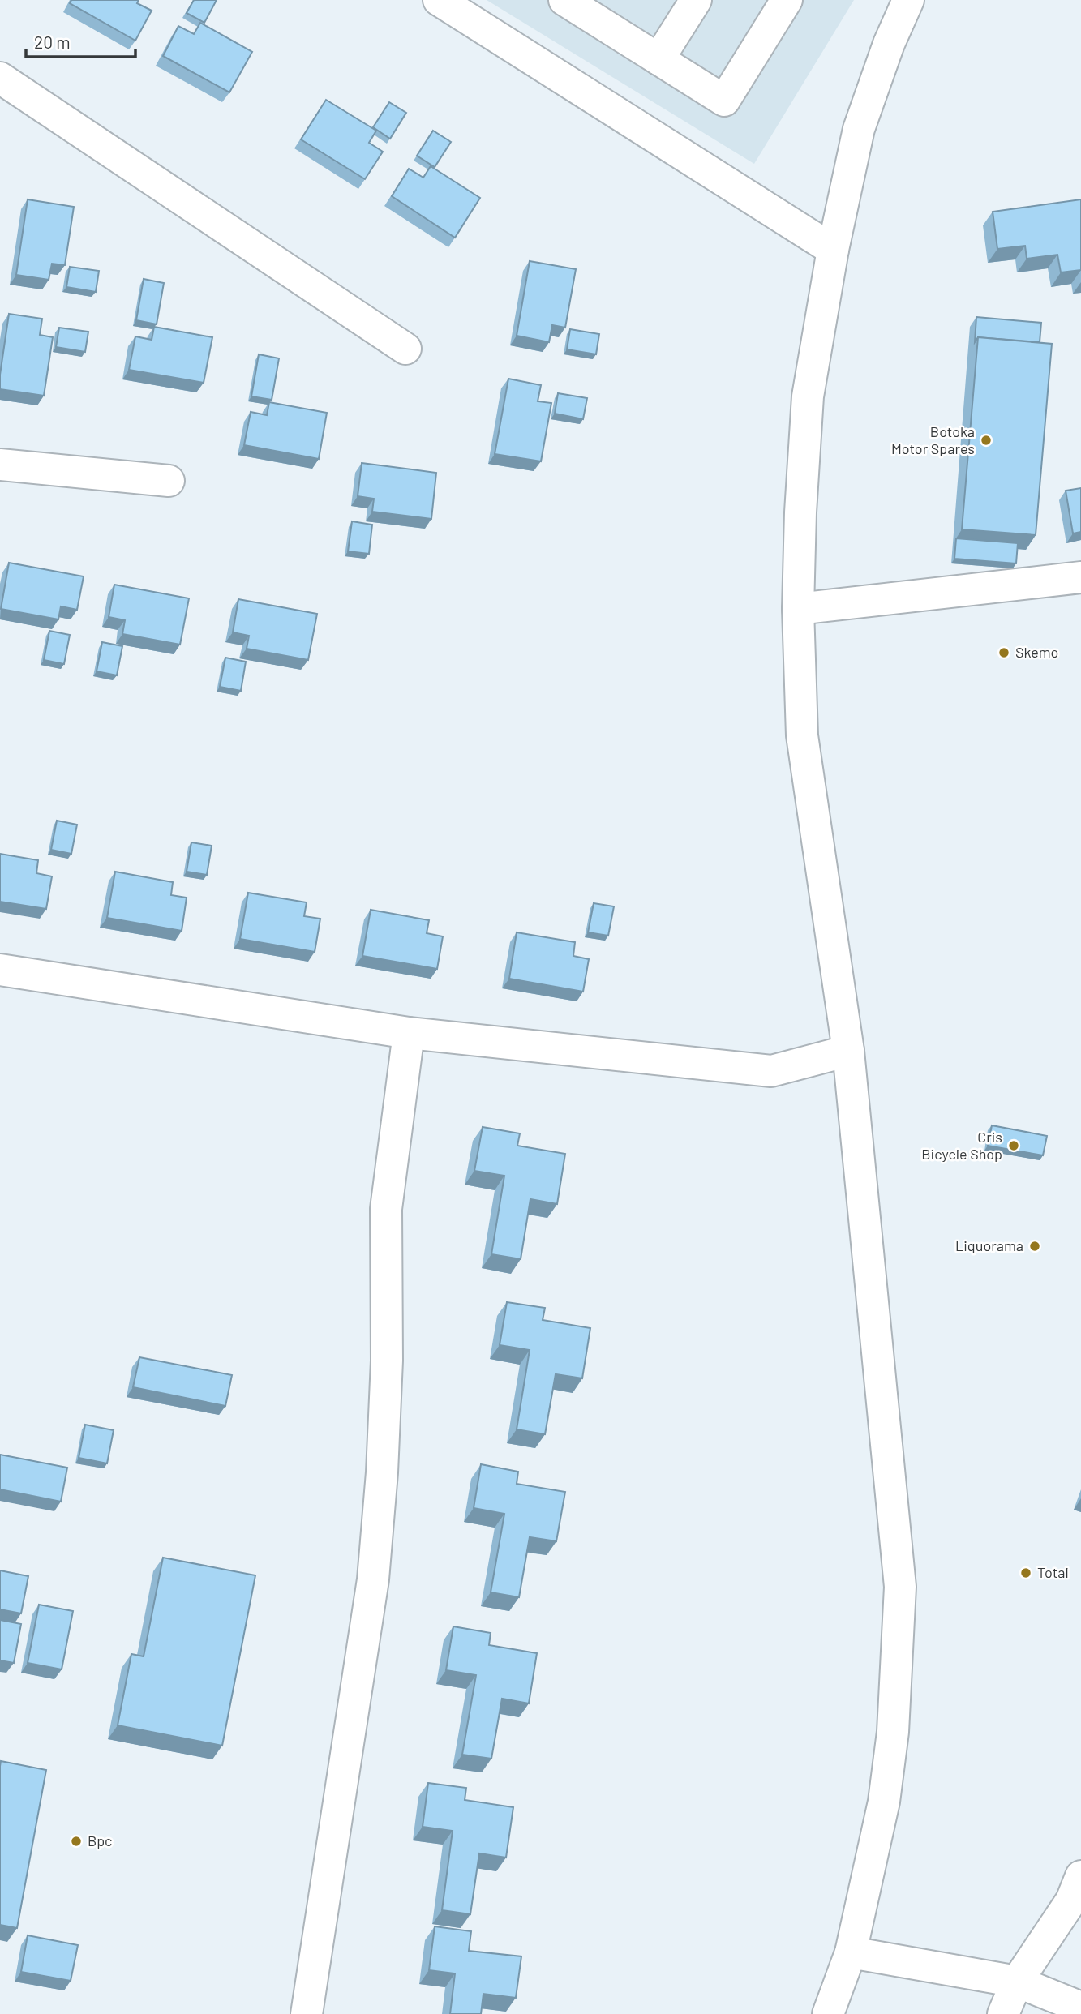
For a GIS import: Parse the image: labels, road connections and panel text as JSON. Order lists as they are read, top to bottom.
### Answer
{
  "places": [
    "Botoka Motor Spares",
    "Skemo",
    "Cris Bicycle Shop",
    "Liquorama",
    "Total",
    "Bpc"
  ],
  "scale_bar": "20 m"
}
